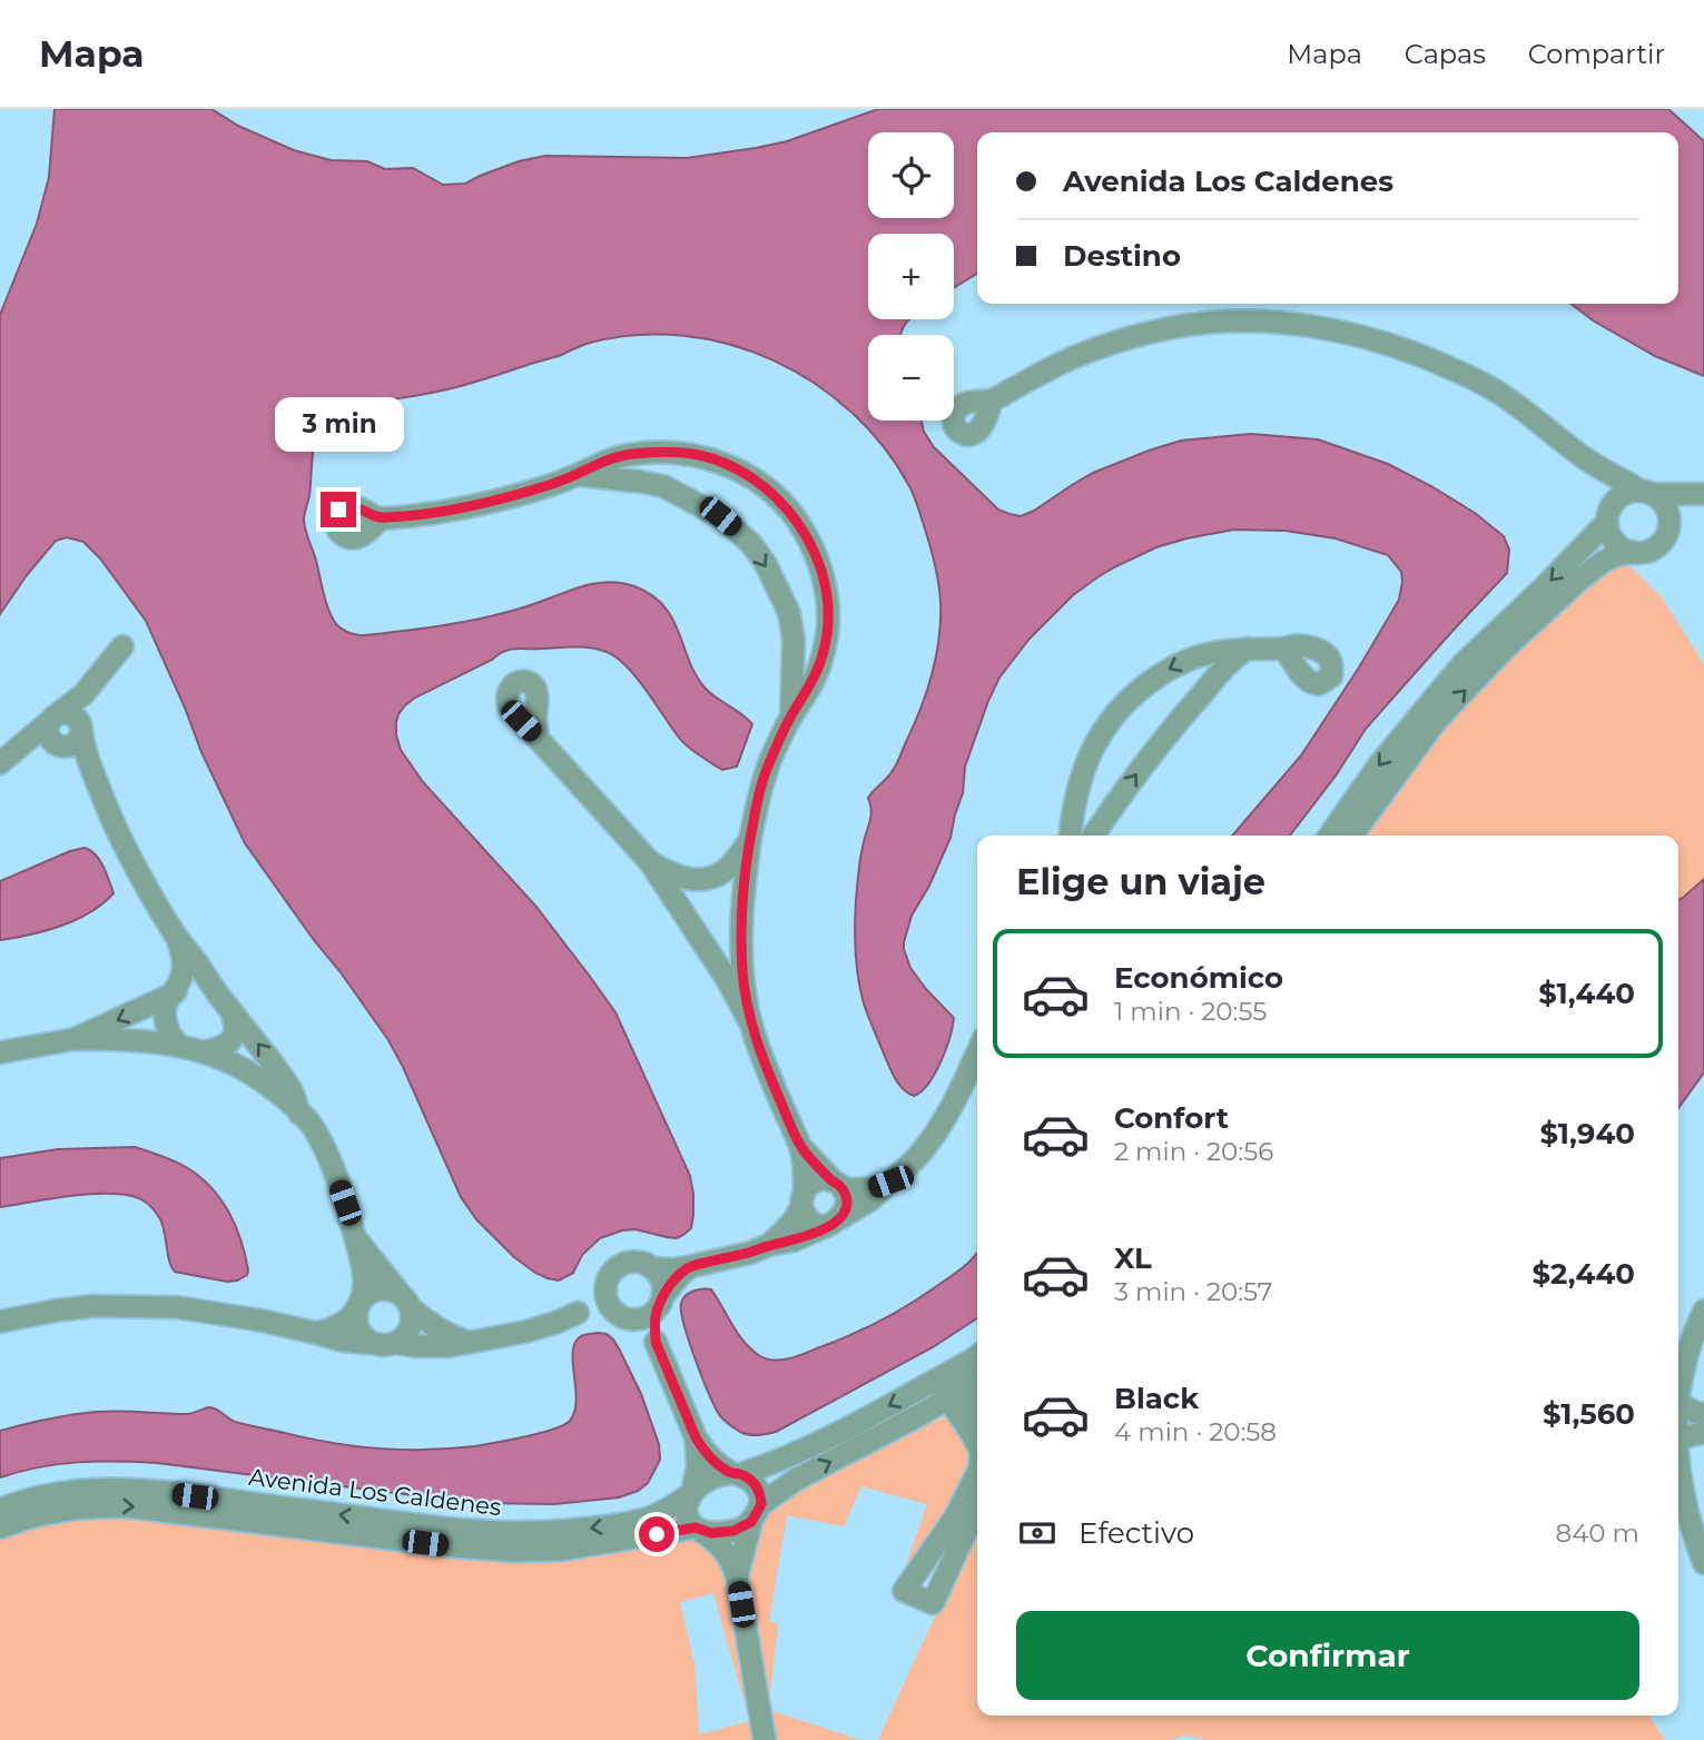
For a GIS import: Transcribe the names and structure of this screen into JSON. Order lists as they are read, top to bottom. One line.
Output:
{"streets":{"street":["Avenida Los Caldenes"]},"page":{"header":"Mapa","nav":["Mapa","Capas","Compartir"],"map_buttons":["+","−"],"banner":["Avenida Los Caldenes","Destino"],"bubble":"3 min","heading":"Elige un viaje","list":[{"name":"Económico","note":"1 min · 20:55","value":"$1,440"},{"name":"Confort","note":"2 min · 20:56","value":"$1,940"},{"name":"XL","note":"3 min · 20:57","value":"$2,440"},{"name":"Black","note":"4 min · 20:58","value":"$1,560"}],"pay":["Efectivo","840 m"],"buttons":"Confirmar"}}
